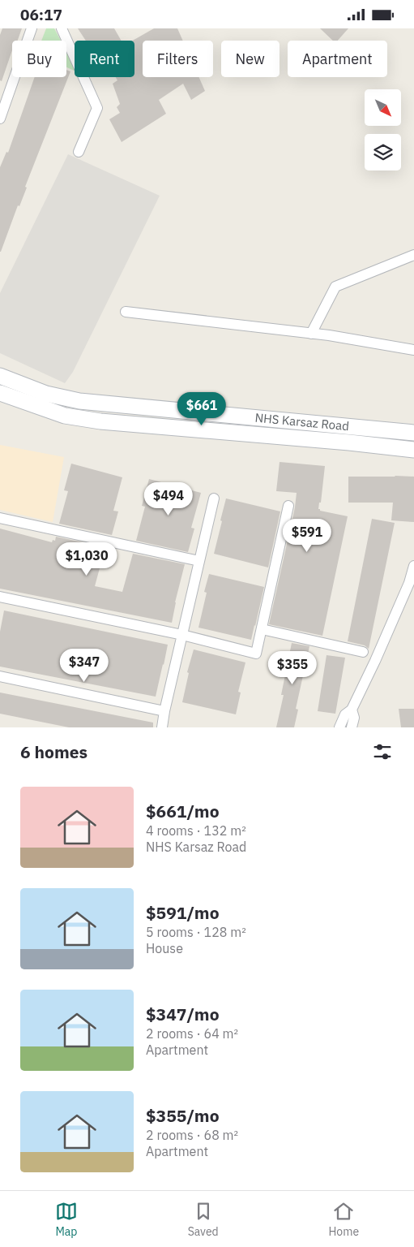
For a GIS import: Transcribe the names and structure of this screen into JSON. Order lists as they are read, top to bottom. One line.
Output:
{"streets":{"street":["NHS Karsaz Road"]},"north":"bottom right","page":{"status":"06:17","chip":["Buy","Rent","Filters","New","Apartment"],"price":["$661","$494","$591","$1,030","$347","$355"],"heading":"6 homes","list":[{"name":"$661/mo","note":"4 rooms · 132 m² · NHS Karsaz Road"},{"name":"$591/mo","note":"5 rooms · 128 m² · House"},{"name":"$347/mo","note":"2 rooms · 64 m² · Apartment"},{"name":"$355/mo","note":"2 rooms · 68 m² · Apartment"}],"tabs":["Map","Saved","Home"]}}
